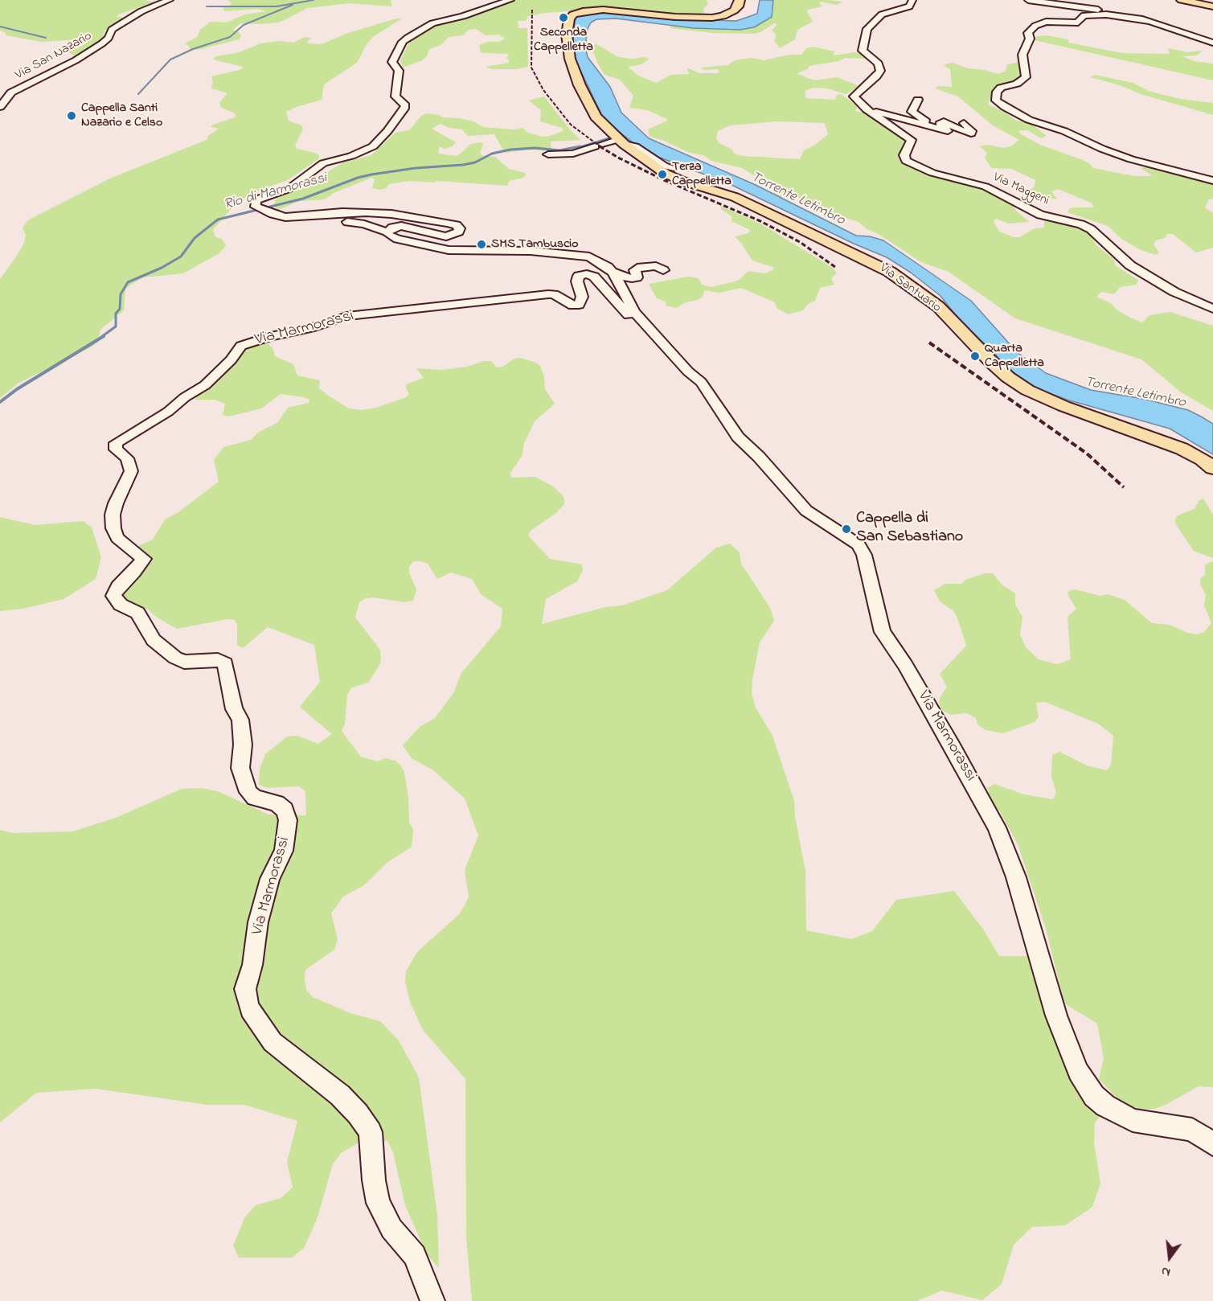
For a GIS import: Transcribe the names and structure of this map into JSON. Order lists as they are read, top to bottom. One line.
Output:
{"streets":{"main road":["Via Santuario"],"street":["Via San Nazario","Via Maggeni","Via Marmorassi"]},"water":["Rio di Marmorassi","Torrente Letimbro"],"places":["Seconda Cappelletta","Cappella Santi Nazario e Celso","Terza Cappelletta","SMS Tambuscio","Quarta Cappelletta","Cappella di San Sebastiano"],"north":"bottom"}
